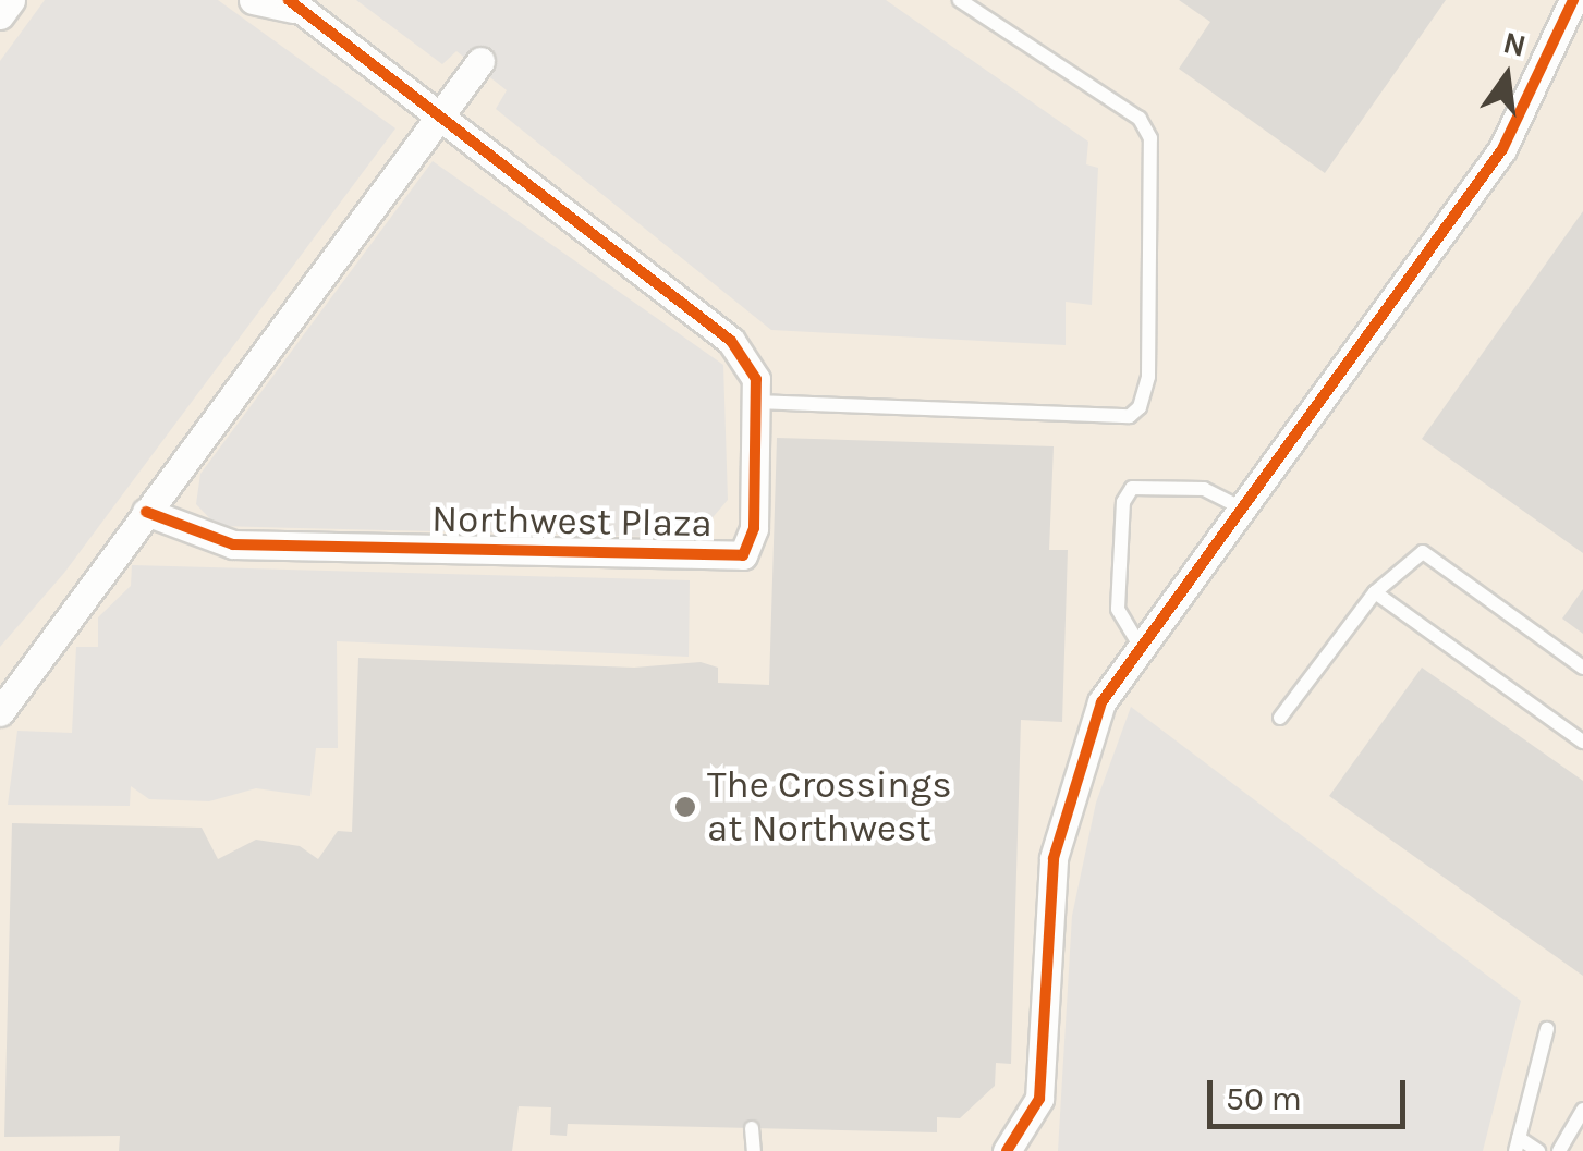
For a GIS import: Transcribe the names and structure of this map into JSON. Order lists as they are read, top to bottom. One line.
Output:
{"streets":{"street":["Northwest Plaza"]},"places":["The Crossings at Northwest"],"scale_bar":"50 m","north":"top"}
